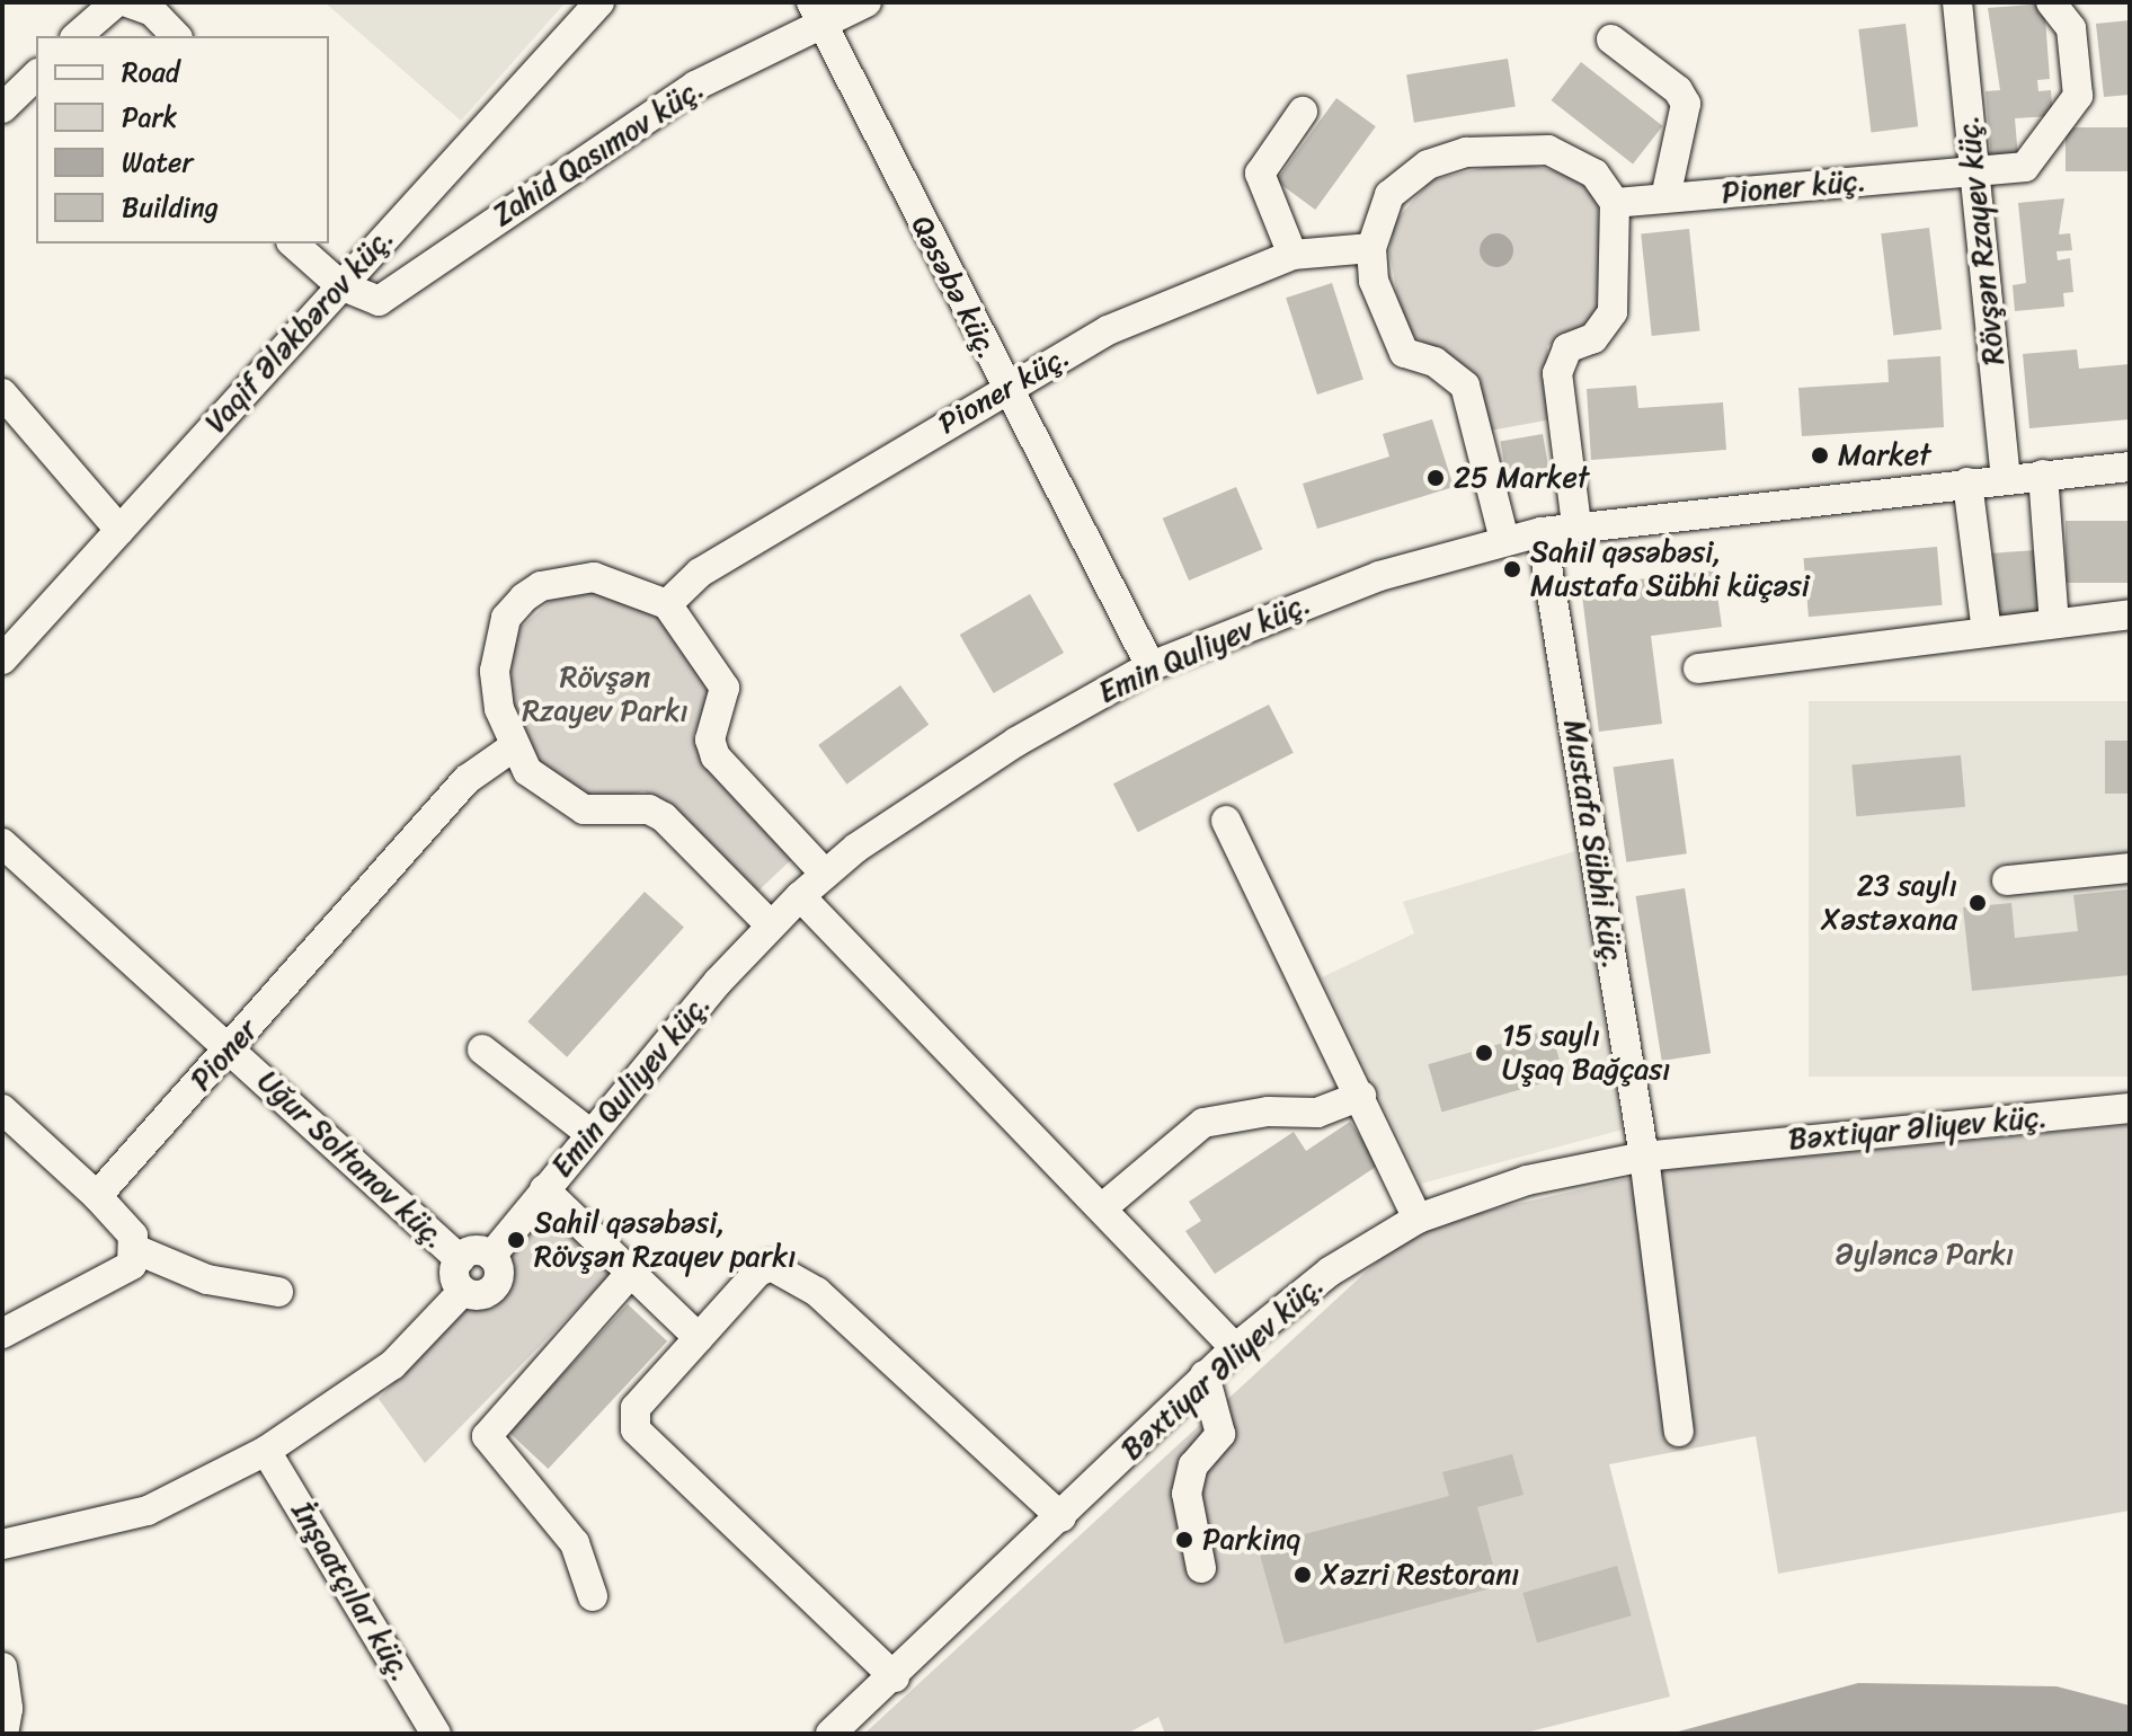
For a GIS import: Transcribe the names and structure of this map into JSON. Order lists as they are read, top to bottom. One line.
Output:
{"streets":{"street":["Zahid Qasımov küç.","Pioner küç.","Rövşən Rzayev küç.","Qəsəbə küç.","Vaqif Ələkbərov küç.","Emin Quliyev küç.","Mustafa Sübhi küç.","Pioner","Bəxtiyar Əliyev küç.","Uğur Soltanov küç.","İnşaatçılar küç."]},"crossings":[["Zahid Qasımov küç.","Qəsəbə küç."],["Zahid Qasımov küç.","Vaqif Ələkbərov küç."],["Pioner küç.","Rövşən Rzayev küç."],["Pioner küç.","Qəsəbə küç."],["Rövşən Rzayev küç.","Emin Quliyev küç."],["Qəsəbə küç.","Emin Quliyev küç."],["Emin Quliyev küç.","Mustafa Sübhi küç."],["Emin Quliyev küç.","Uğur Soltanov küç."],["Mustafa Sübhi küç.","Bəxtiyar Əliyev küç."],["Pioner","Uğur Soltanov küç."]],"parks":["Rövşən Rzayev Parkı","Əyləncə Parkı"],"places":["Market","25 Market","Sahil qəsəbəsi, Mustafa Sübhi küçəsi","23 saylı Xəstəxana","15 saylı Uşaq Bağçası","Sahil qəsəbəsi, Rövşən Rzayev parkı","Parkinq","Xəzri Restoranı"],"legend":["Road","Park","Water","Building"]}
